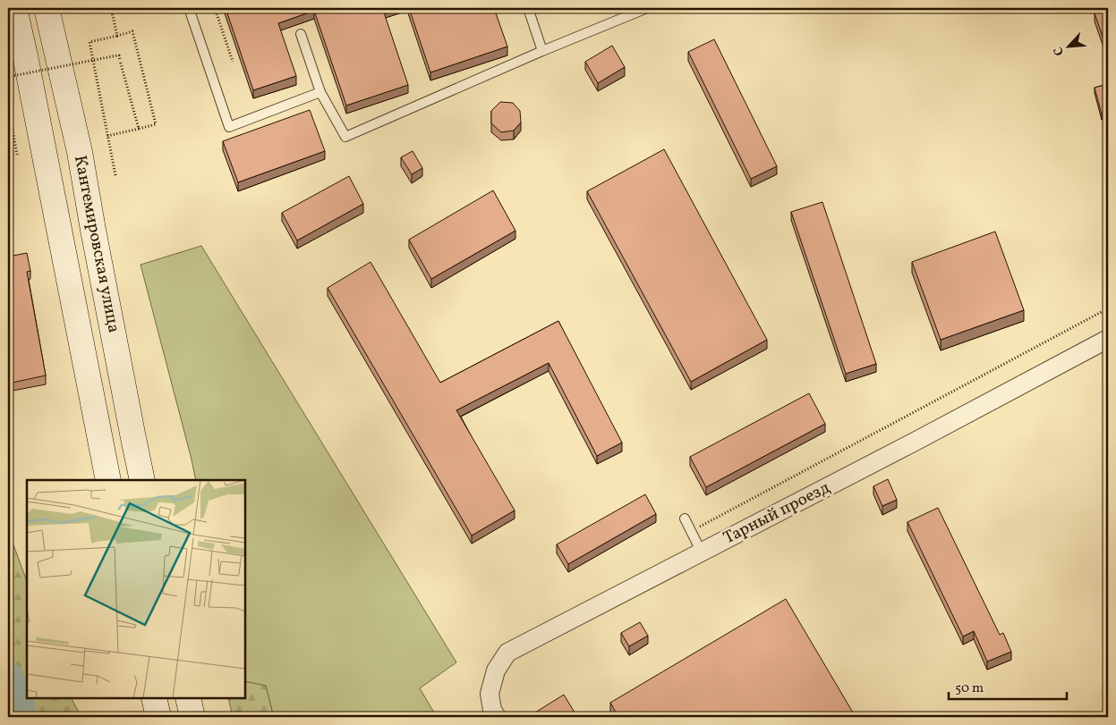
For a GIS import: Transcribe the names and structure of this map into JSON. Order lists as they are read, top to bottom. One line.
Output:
{"streets":{"main road":["Кантемировская улица"],"street":["Тарный проезд"]},"scale_bar":"50 m","north":"bottom left"}
